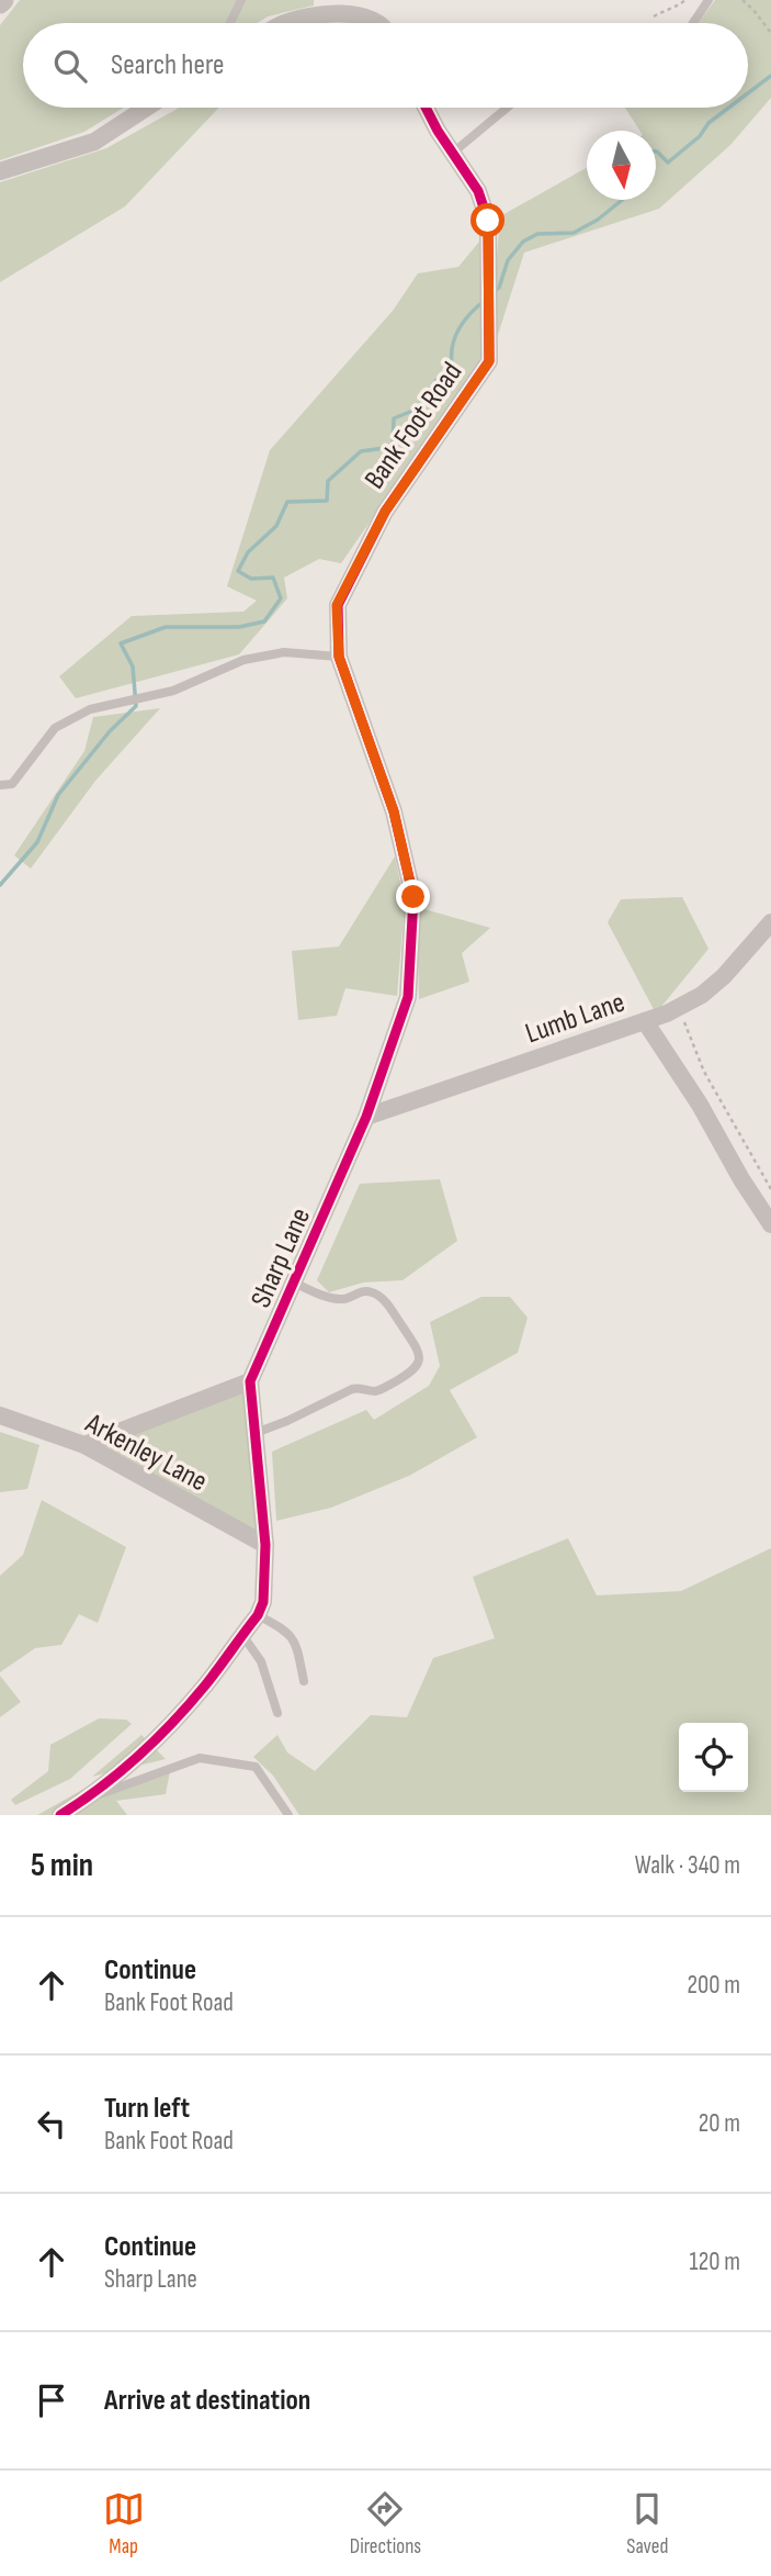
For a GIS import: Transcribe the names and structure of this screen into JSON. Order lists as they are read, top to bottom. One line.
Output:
{"streets":{"street":["Bank Foot Road","Lumb Lane","Sharp Lane","Arkenley Lane"]},"crossings":[["Bank Foot Road","Sharp Lane"],["Lumb Lane","Sharp Lane"],["Sharp Lane","Arkenley Lane"]],"north":"bottom","page":{"search":"Search here","heading":["5 min","Walk · 340 m"],"list":[["Continue","Bank Foot Road","200 m"],["Turn left","Bank Foot Road","20 m"],["Continue","Sharp Lane","120 m"],"Arrive at destination"],"nav":["Map","Directions","Saved"]}}
